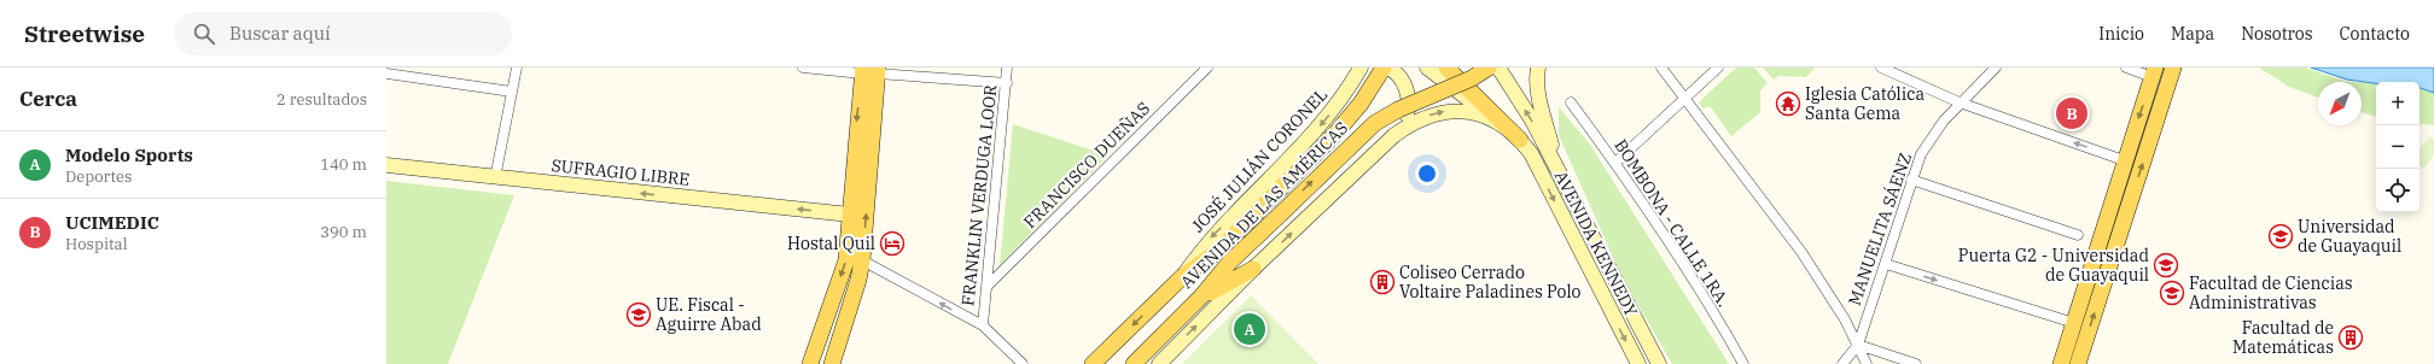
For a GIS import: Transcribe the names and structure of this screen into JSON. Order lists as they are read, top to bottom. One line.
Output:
{"streets":{"main road":["JOSÉ JULIÁN CORONEL","SUFRAGIO LIBRE","AVENIDA DE LAS AMÉRICAS","AVENIDA KENNEDY"],"street":["FRANCISCO DUEÑAS","FRANKLIN VERDUGA LOOR","BOMBONA - CALLE 1RA.","MANUELITA SÁENZ"]},"crossings":[["JOSÉ JULIÁN CORONEL","AVENIDA DE LAS AMÉRICAS"],["FRANCISCO DUEÑAS","FRANKLIN VERDUGA LOOR"]],"one_way":["SUFRAGIO LIBRE"],"places":{"temple":["Iglesia Católica Santa Gema"],"school or university":["Universidad de Guayaquil","Puerta G2 - Universidad de Guayaquil","Facultad de Ciencias Administrativas","UE. Fiscal - Aguirre Abad"],"hotel":["Hostal Quil"],"building":["Coliseo Cerrado Voltaire Paladines Polo","Facultad de Matemáticas"]},"north":"bottom left","page":{"header":"Streetwise","search":"Buscar aquí","nav":["Inicio","Mapa","Nosotros","Contacto"],"heading":["Cerca","2 resultados"],"map_buttons":["+","−"],"pins":["B","A"],"list":[{"mark":"A","name":"Modelo Sports","note":"Deportes","value":"140 m"},{"mark":"B","name":"UCIMEDIC","note":"Hospital","value":"390 m"}]}}
